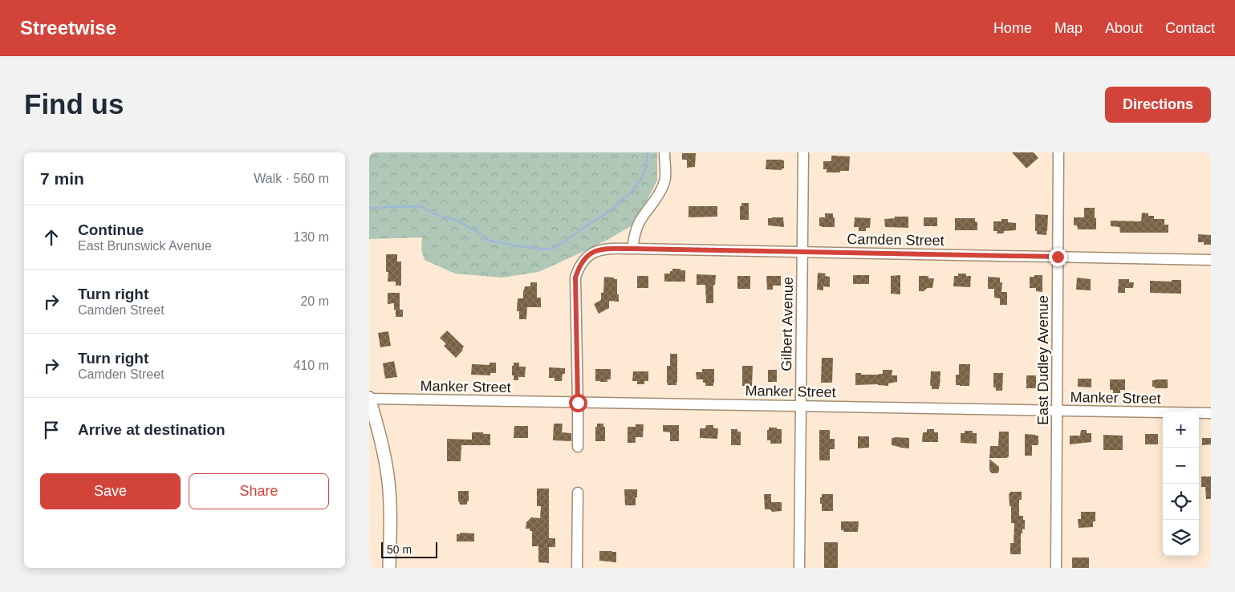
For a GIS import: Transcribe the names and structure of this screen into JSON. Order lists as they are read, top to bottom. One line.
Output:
{"streets":{"street":["Camden Street","Gilbert Avenue","East Dudley Avenue","Manker Street"]},"crossings":[["Camden Street","Gilbert Avenue"],["Camden Street","East Dudley Avenue"],["Camden Street","Manker Street"],["Gilbert Avenue","Manker Street"],["East Dudley Avenue","Manker Street"]],"scale_bar":"50 m","page":{"header":"Streetwise","nav":["Home","Map","About","Contact"],"buttons":["Directions",["Save","Share"]],"title":"Find us","heading":["7 min","Walk · 560 m"],"list":[["Continue","East Brunswick Avenue","130 m"],["Turn right","Camden Street","20 m"],["Turn right","Camden Street","410 m"],"Arrive at destination"],"map_buttons":["+","−"],"scale":"50 m"}}
